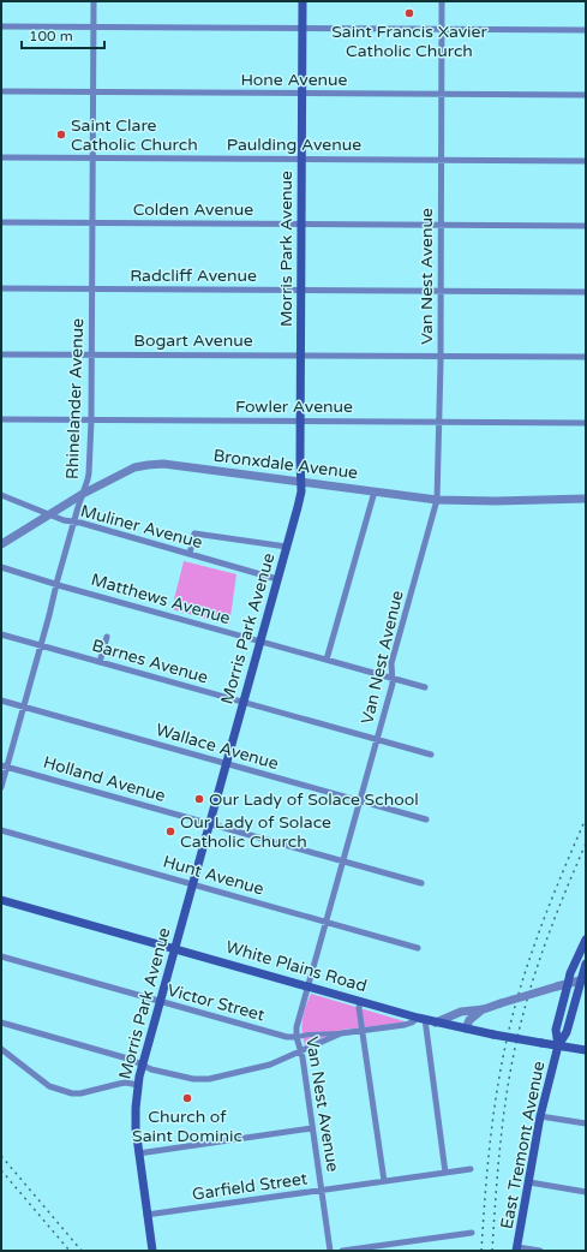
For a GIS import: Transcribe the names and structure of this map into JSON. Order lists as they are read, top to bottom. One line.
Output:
{"streets":{"main road":["Morris Park Avenue","White Plains Road","East Tremont Avenue"],"street":["Hone Avenue","Paulding Avenue","Colden Avenue","Radcliff Avenue","Van Nest Avenue","Bogart Avenue","Rhinelander Avenue","Fowler Avenue","Bronxdale Avenue","Muliner Avenue","Matthews Avenue","Barnes Avenue","Wallace Avenue","Holland Avenue","Hunt Avenue","Victor Street","Garfield Street"]},"crossings":[["Hone Avenue","Morris Park Avenue"],["Hone Avenue","Van Nest Avenue"],["Hone Avenue","Rhinelander Avenue"],["Paulding Avenue","Morris Park Avenue"],["Paulding Avenue","Van Nest Avenue"],["Paulding Avenue","Rhinelander Avenue"],["Colden Avenue","Morris Park Avenue"],["Colden Avenue","Van Nest Avenue"],["Colden Avenue","Rhinelander Avenue"],["Morris Park Avenue","Radcliff Avenue"],["Morris Park Avenue","Bogart Avenue"],["Morris Park Avenue","Fowler Avenue"],["Morris Park Avenue","Bronxdale Avenue"],["Morris Park Avenue","Muliner Avenue"],["Morris Park Avenue","Matthews Avenue"],["Morris Park Avenue","Barnes Avenue"],["Morris Park Avenue","Wallace Avenue"],["Morris Park Avenue","Holland Avenue"],["Morris Park Avenue","Hunt Avenue"],["Morris Park Avenue","White Plains Road"],["Morris Park Avenue","Victor Street"],["Morris Park Avenue","Garfield Street"],["Radcliff Avenue","Van Nest Avenue"],["Radcliff Avenue","Rhinelander Avenue"],["Van Nest Avenue","Bogart Avenue"],["Van Nest Avenue","Fowler Avenue"],["Van Nest Avenue","Bronxdale Avenue"],["Van Nest Avenue","Matthews Avenue"],["Van Nest Avenue","Barnes Avenue"],["Van Nest Avenue","Wallace Avenue"],["Van Nest Avenue","Holland Avenue"],["Van Nest Avenue","Hunt Avenue"],["Van Nest Avenue","White Plains Road"],["Van Nest Avenue","Victor Street"],["Van Nest Avenue","Garfield Street"],["Bogart Avenue","Rhinelander Avenue"],["Rhinelander Avenue","Fowler Avenue"],["Rhinelander Avenue","Bronxdale Avenue"],["Rhinelander Avenue","Muliner Avenue"],["Rhinelander Avenue","Matthews Avenue"],["Rhinelander Avenue","Barnes Avenue"],["Rhinelander Avenue","Wallace Avenue"],["Rhinelander Avenue","Holland Avenue"],["Bronxdale Avenue","Muliner Avenue"],["White Plains Road","East Tremont Avenue"]],"places":["Saint Francis Xavier Catholic Church","Saint Clare Catholic Church","Our Lady of Solace School","Our Lady of Solace Catholic Church","Church of Saint Dominic"],"scale_bar":"100 m"}
